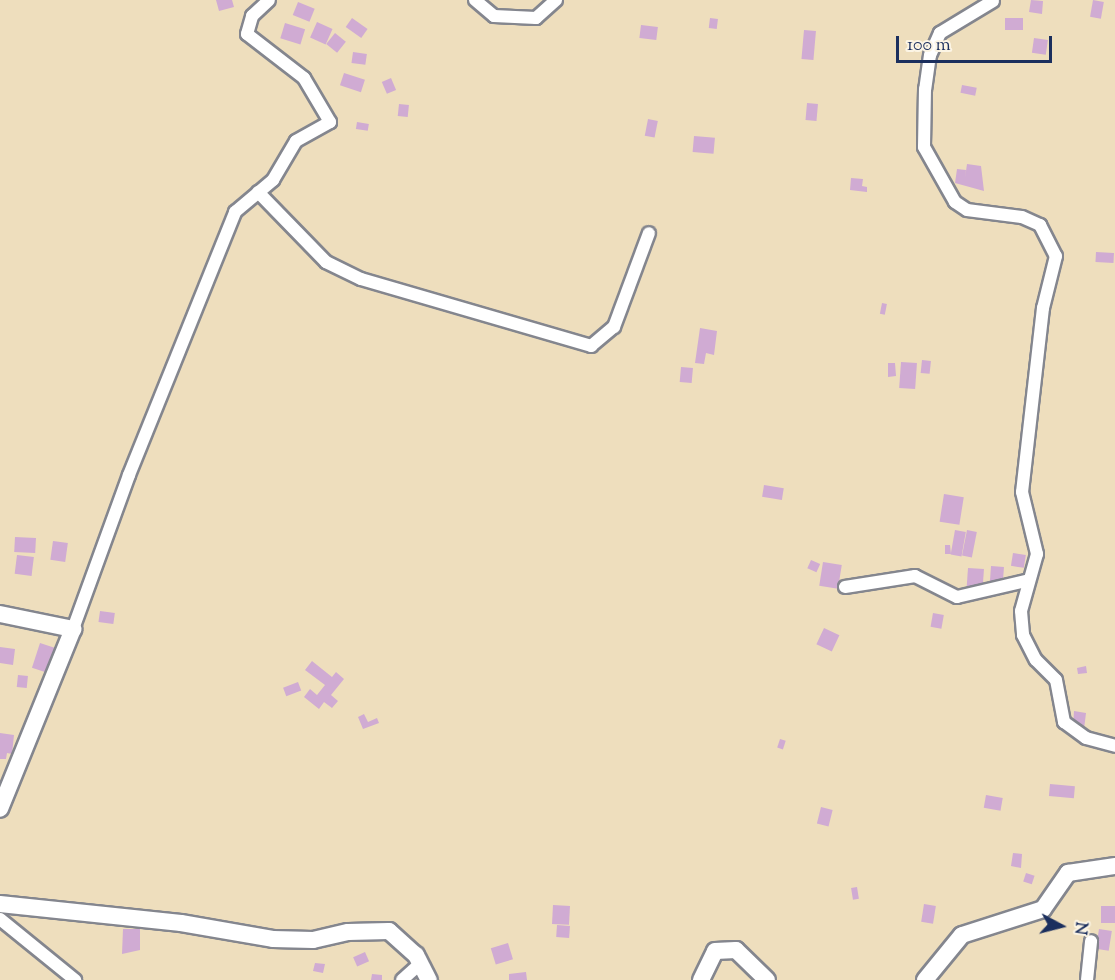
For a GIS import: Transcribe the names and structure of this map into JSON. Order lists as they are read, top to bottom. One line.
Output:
{"scale_bar":"100 m","north":"right"}
